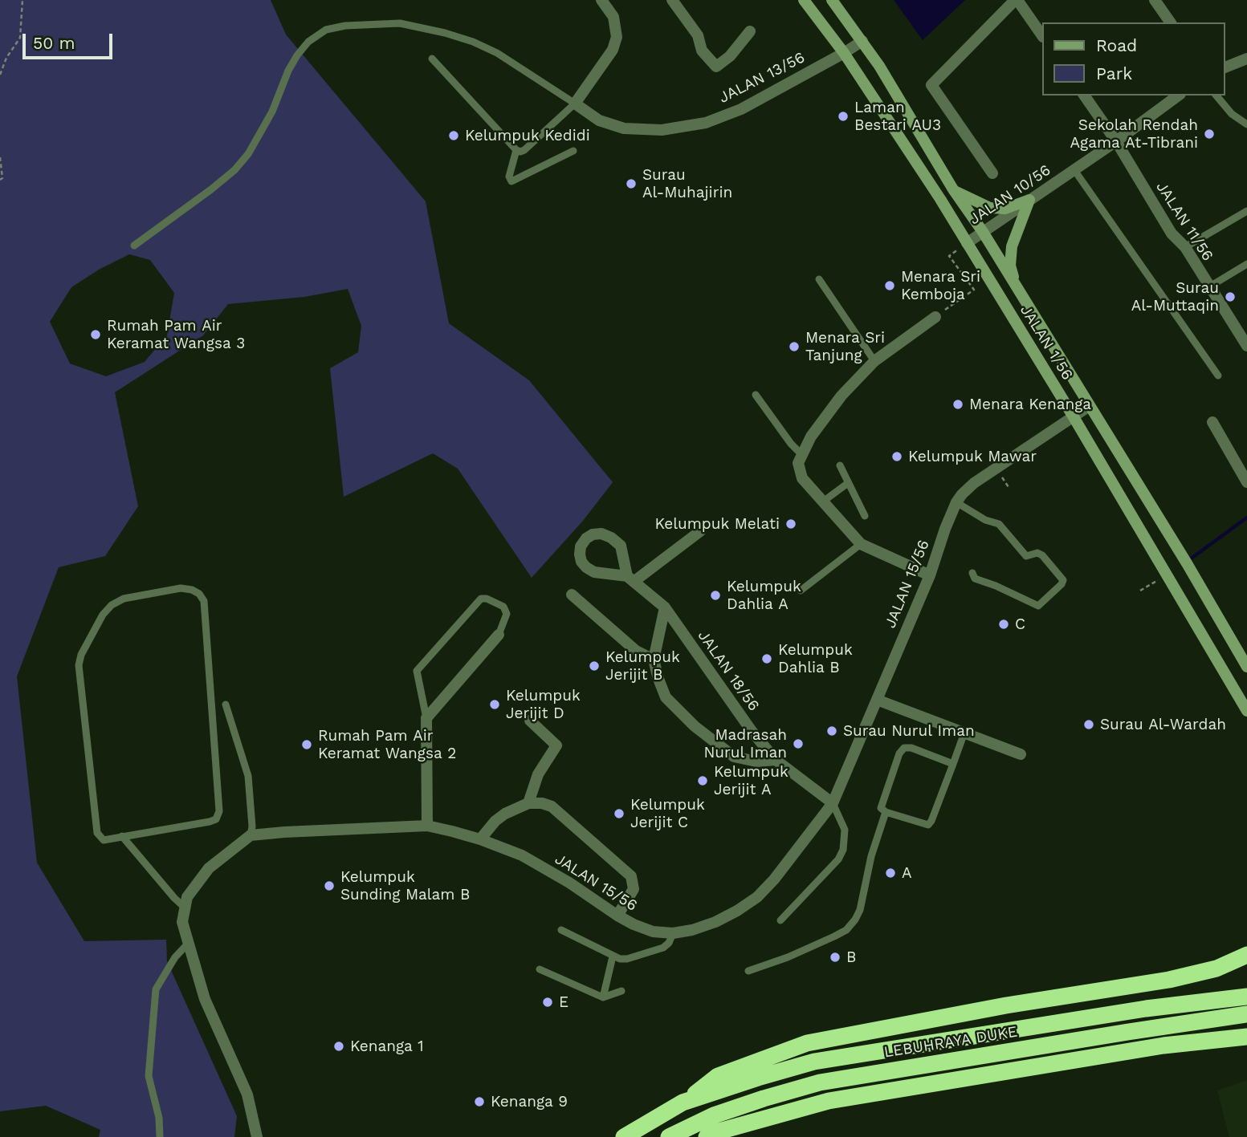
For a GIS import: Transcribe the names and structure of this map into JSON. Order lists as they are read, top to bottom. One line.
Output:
{"streets":{"highway":["LEBUHRAYA DUKE"],"main road":["JALAN 1/56"],"street":["JALAN 13/56","JALAN 10/56","JALAN 11/56","JALAN 15/56","JALAN 18/56"]},"crossings":[["JALAN 13/56","JALAN 1/56"],["JALAN 10/56","JALAN 11/56"],["JALAN 10/56","JALAN 1/56"],["JALAN 1/56","JALAN 15/56"],["JALAN 15/56","JALAN 18/56"]],"places":["Laman Bestari AU3","Sekolah Rendah Agama At-Tibrani","Kelumpuk Kedidi","Surau Al-Muhajirin","Menara Sri Kemboja","Surau Al-Muttaqin","Rumah Pam Air Keramat Wangsa 3","Menara Sri Tanjung","Menara Kenanga","Kelumpuk Mawar","Kelumpuk Melati","Kelumpuk Dahlia A","C","Kelumpuk Dahlia B","Kelumpuk Jerijit B","Kelumpuk Jerijit D","Surau Al-Wardah","Surau Nurul Iman","Madrasah Nurul Iman","Rumah Pam Air Keramat Wangsa 2","Kelumpuk Jerijit A","Kelumpuk Jerijit C","A","Kelumpuk Sunding Malam B","B","E","Kenanga 1","Kenanga 9"],"legend":["Road","Park"],"scale_bar":"50 m"}
